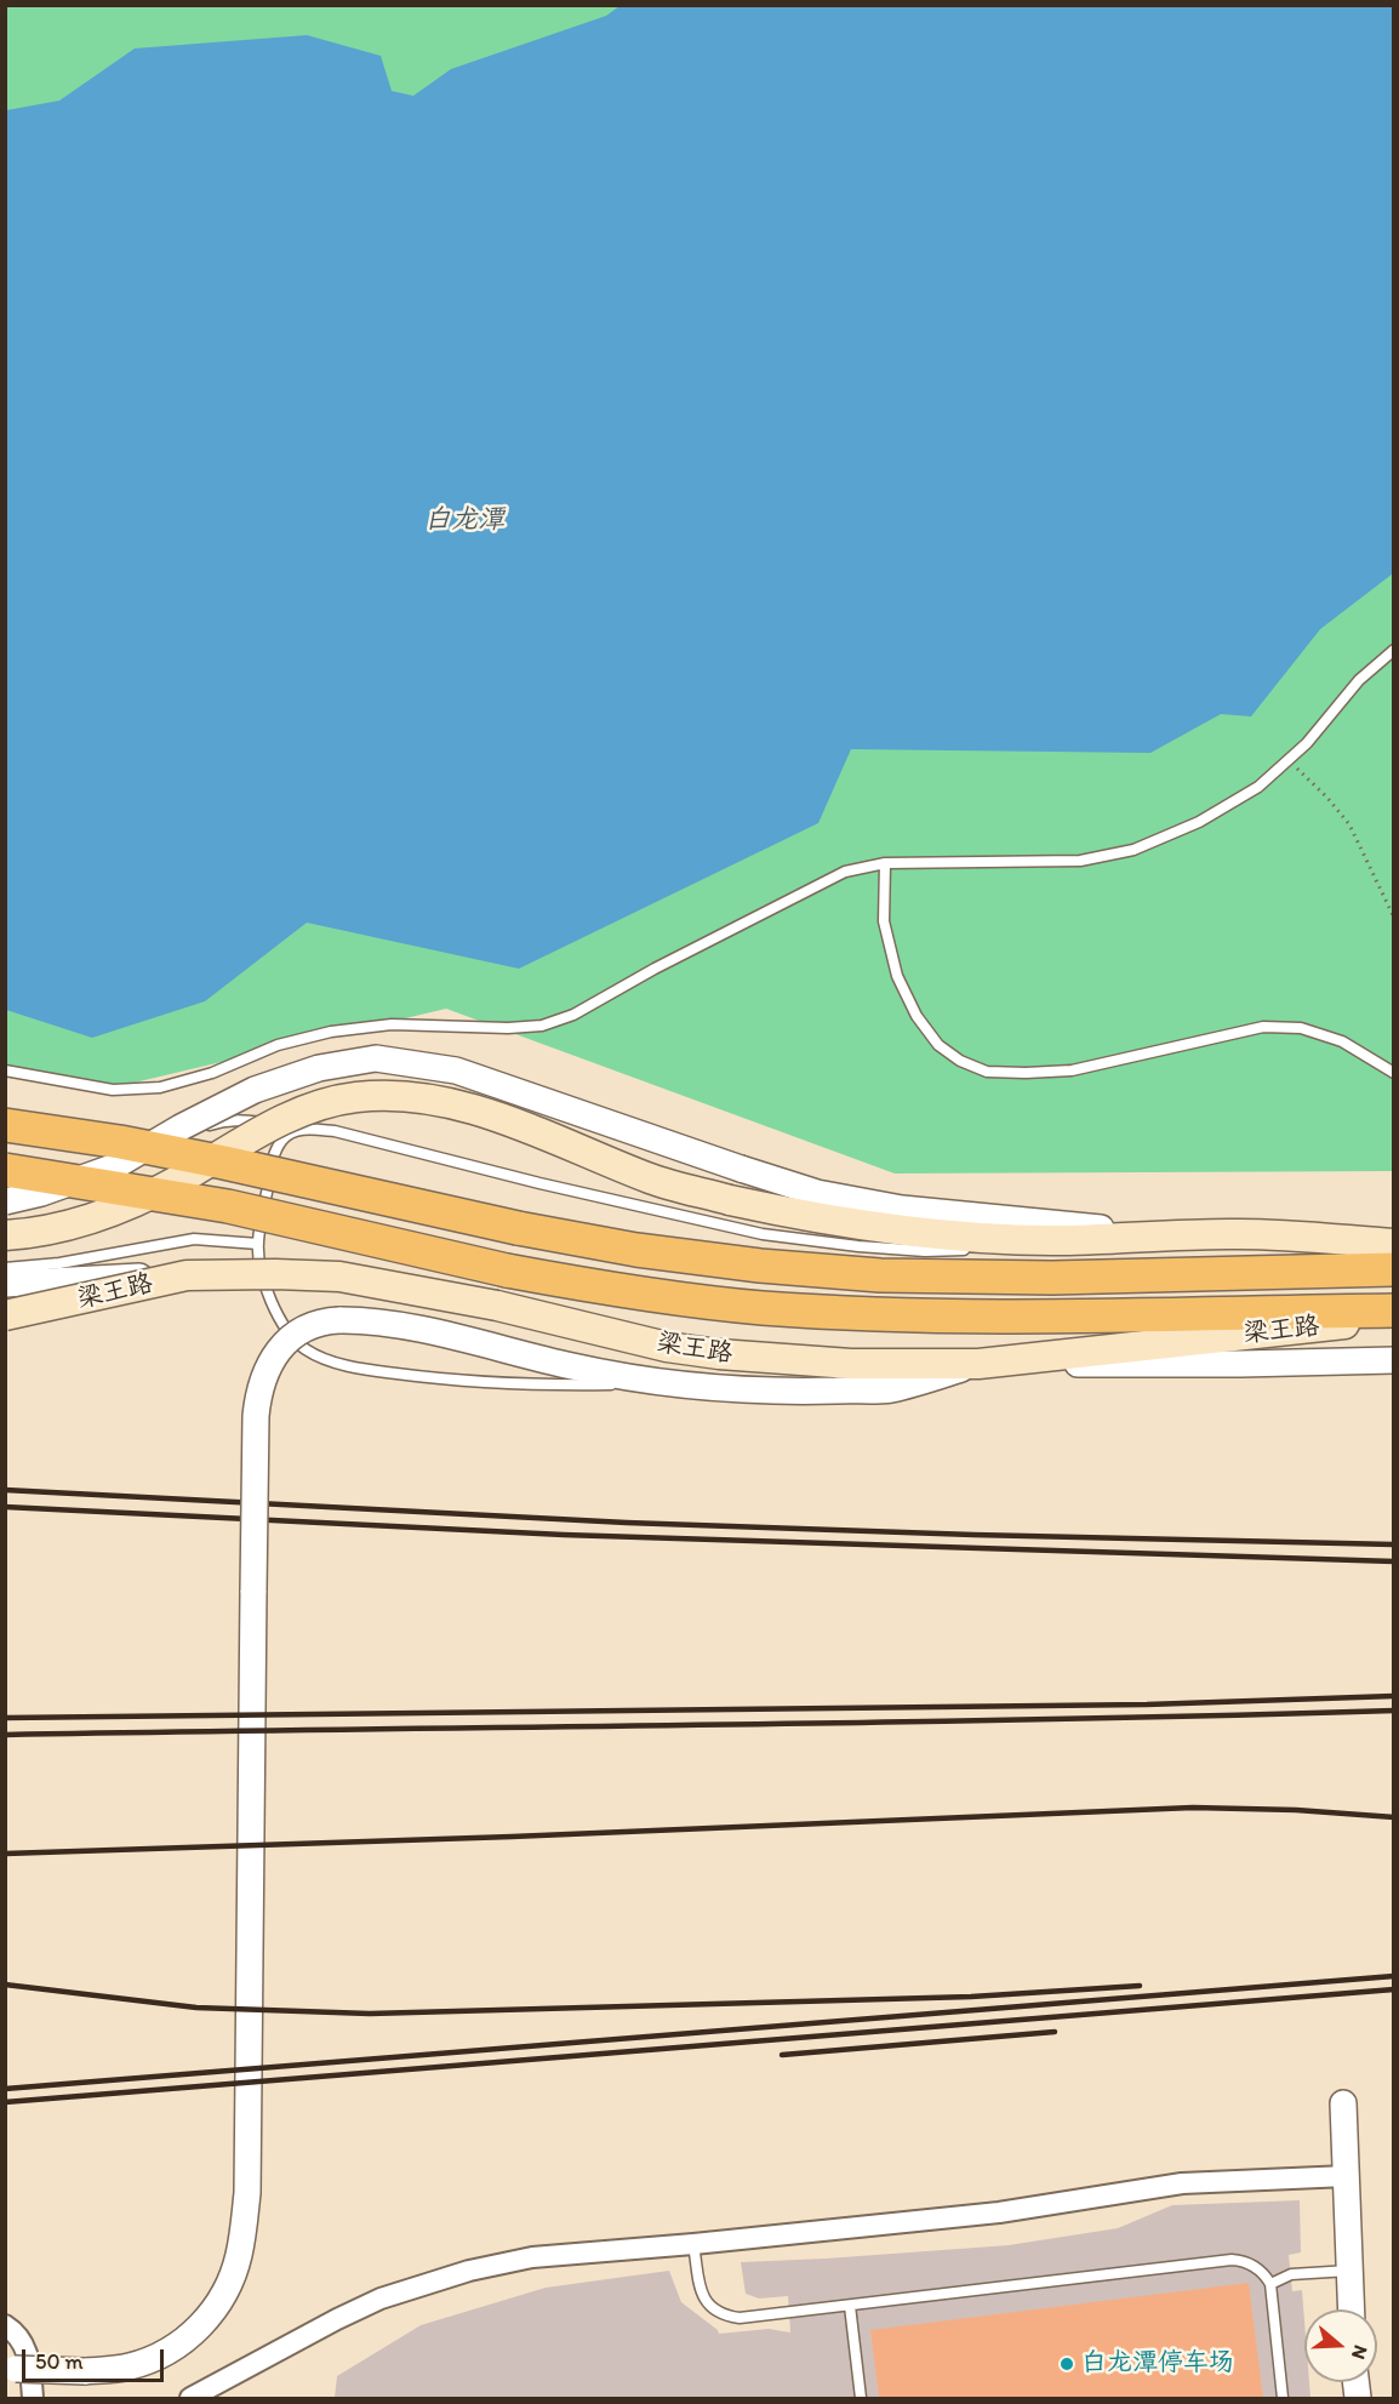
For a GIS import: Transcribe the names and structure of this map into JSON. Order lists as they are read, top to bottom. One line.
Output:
{"streets":{"main road":["梁王路"]},"water":["白龙潭"],"places":["白龙潭停车场"],"scale_bar":"50 m","north":"right"}
